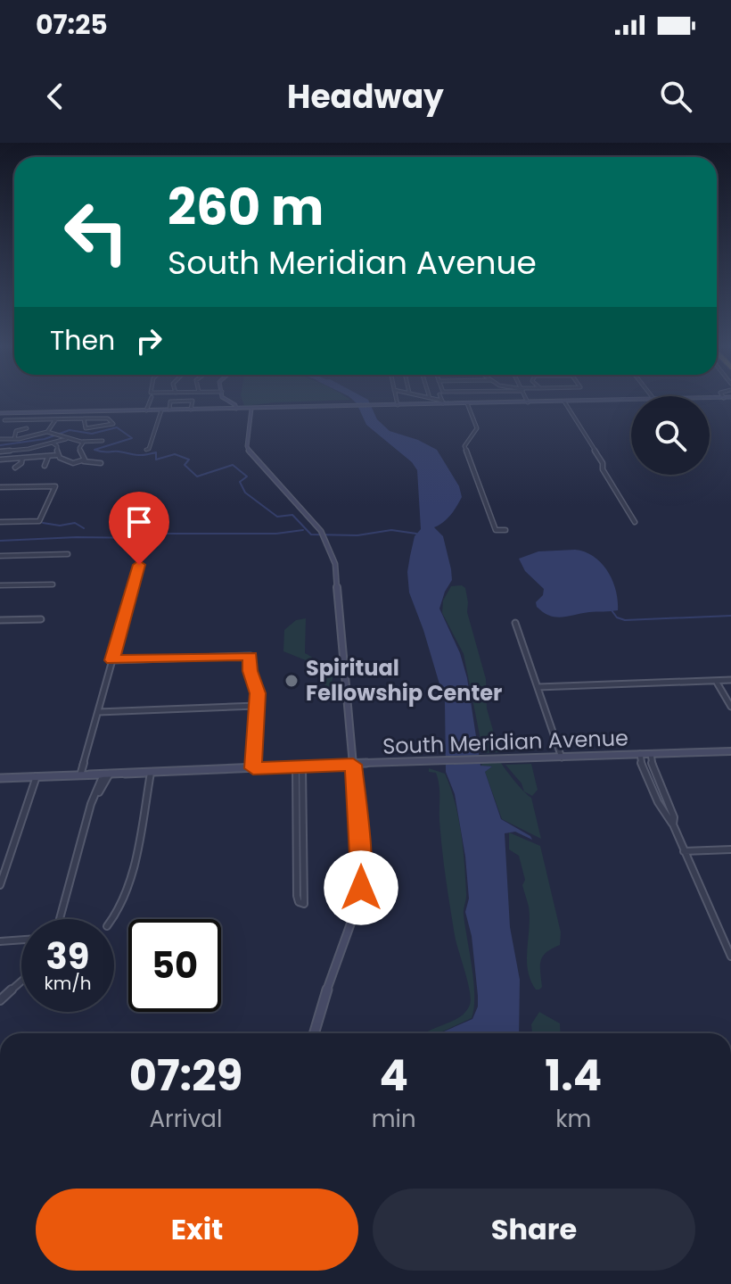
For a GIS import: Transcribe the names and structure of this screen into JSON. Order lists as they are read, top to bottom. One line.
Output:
{"streets":{"main road":["South Meridian Avenue"]},"places":["Spiritual Fellowship Center"],"page":{"status":"07:25","header":"Headway","turn":["260 m","South Meridian Avenue"],"then":"Then","speed":"39 km/h","limit":"50","eta":["07:29","Arrival","4","min","1.4","km"],"buttons":["Exit","Share"]}}
